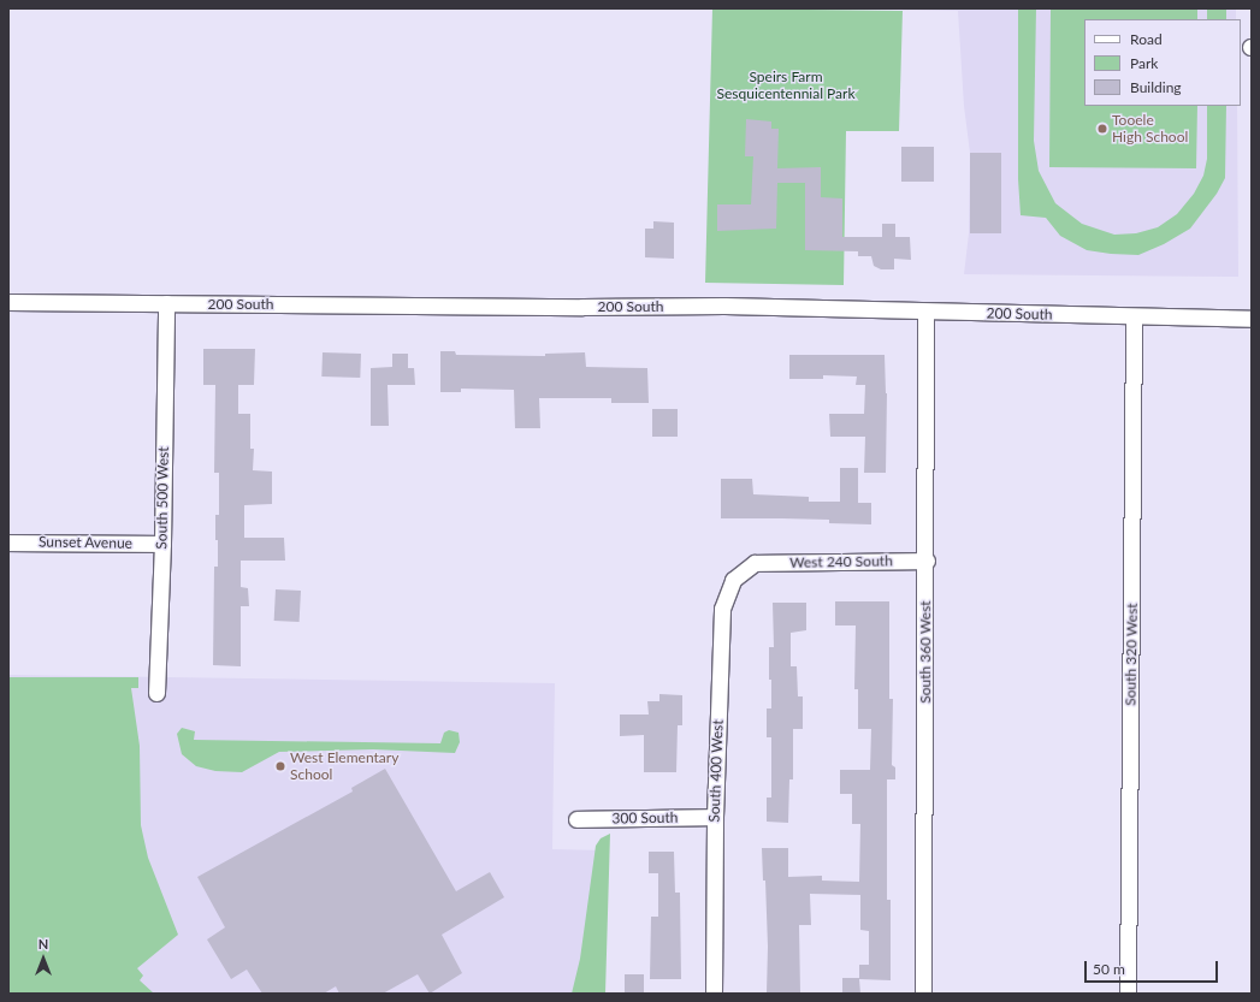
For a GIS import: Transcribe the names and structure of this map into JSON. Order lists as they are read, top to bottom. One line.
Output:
{"streets":{"street":["200 South","South 500 West","Sunset Avenue","West 240 South","South 360 West","South 320 West","South 400 West","300 South"]},"crossings":[["200 South","South 500 West"],["200 South","South 360 West"],["200 South","South 320 West"],["South 500 West","Sunset Avenue"],["West 240 South","South 360 West"],["West 240 South","South 400 West"],["South 400 West","300 South"]],"parks":["Speirs Farm Sesquicentennial Park"],"places":["Tooele High School","West Elementary School"],"legend":["Road","Park","Building"],"scale_bar":"50 m","north":"top"}
